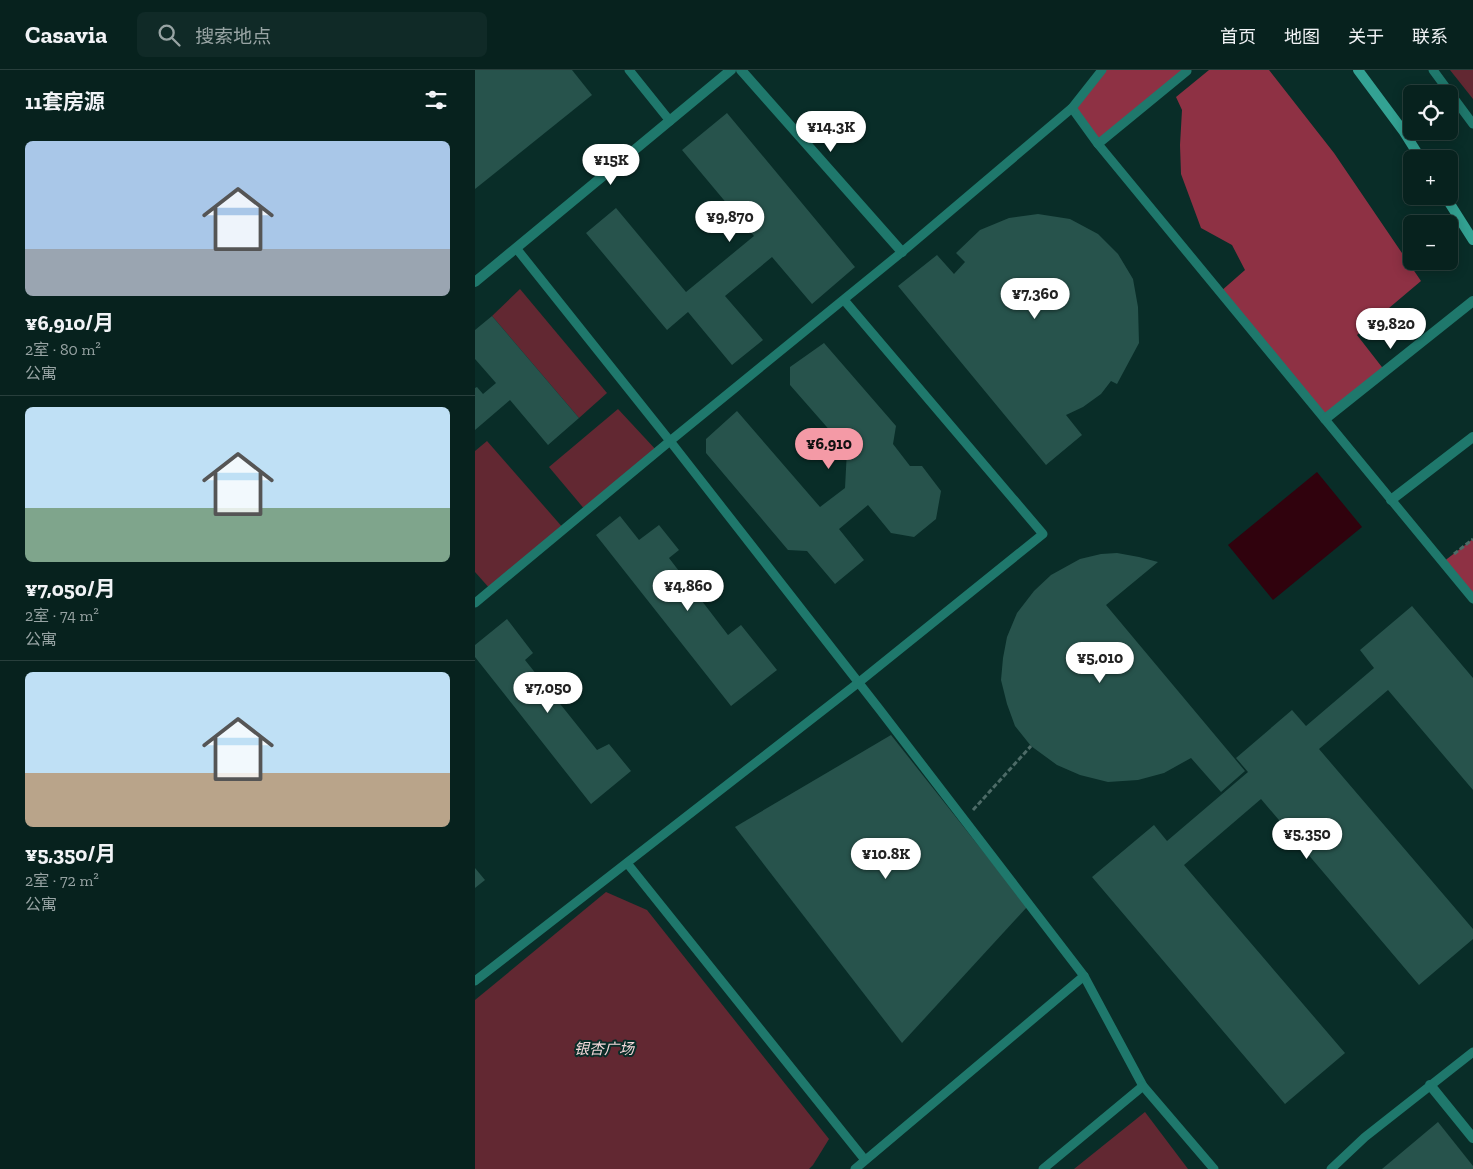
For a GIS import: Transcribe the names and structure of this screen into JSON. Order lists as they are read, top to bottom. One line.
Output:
{"parks":["银杏广场"],"page":{"header":"Casavia","search":"搜索地点","nav":["首页","地图","关于","联系"],"heading":"11套房源","map_buttons":["+","−"],"price":["¥14.3K","¥15K","¥9,870","¥7,360","¥9,820","¥6,910","¥4,860","¥5,010","¥7,050","¥5,350","¥10.8K"],"list":[{"name":"¥6,910/月","note":"2室 · 80 m² · 公寓"},{"name":"¥7,050/月","note":"2室 · 74 m² · 公寓"},{"name":"¥5,350/月","note":"2室 · 72 m² · 公寓"}]}}
